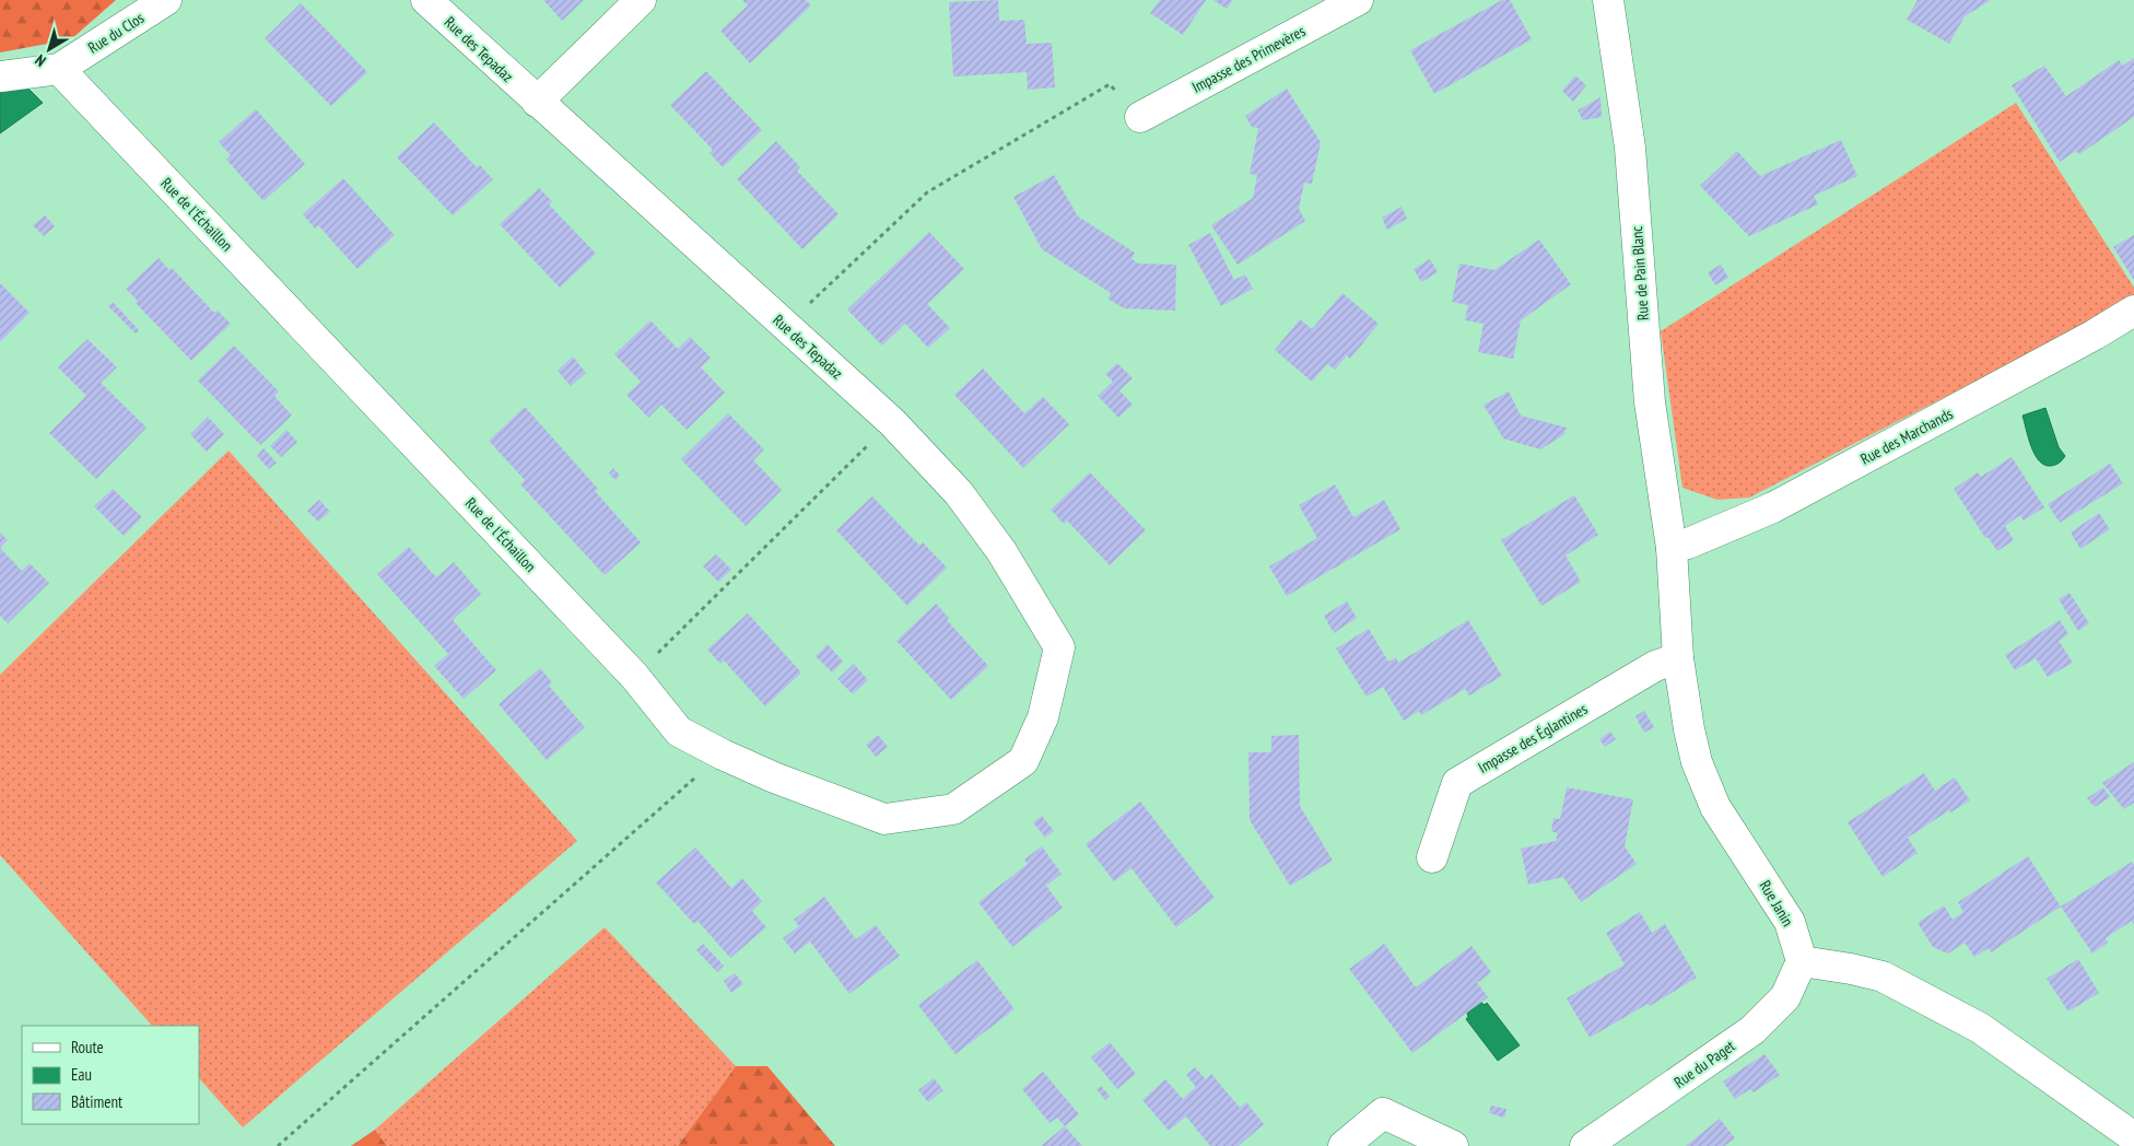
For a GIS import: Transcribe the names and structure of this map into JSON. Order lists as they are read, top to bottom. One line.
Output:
{"streets":{"street":["Rue du Clos","Rue des Tepadaz","Impasse des Primevères","Rue de l'Échaillon","Rue de Pain Blanc","Rue des Marchands","Impasse des Églantines","Rue Janin","Rue du Paget"]},"crossings":[["Rue du Clos","Rue de l'Échaillon"],["Rue des Tepadaz","Rue de l'Échaillon"],["Rue de Pain Blanc","Rue des Marchands"],["Rue de Pain Blanc","Rue Janin"],["Rue des Marchands","Rue Janin"],["Impasse des Églantines","Rue Janin"],["Rue Janin","Rue du Paget"]],"legend":["Route","Eau","Bâtiment"],"north":"bottom left"}
